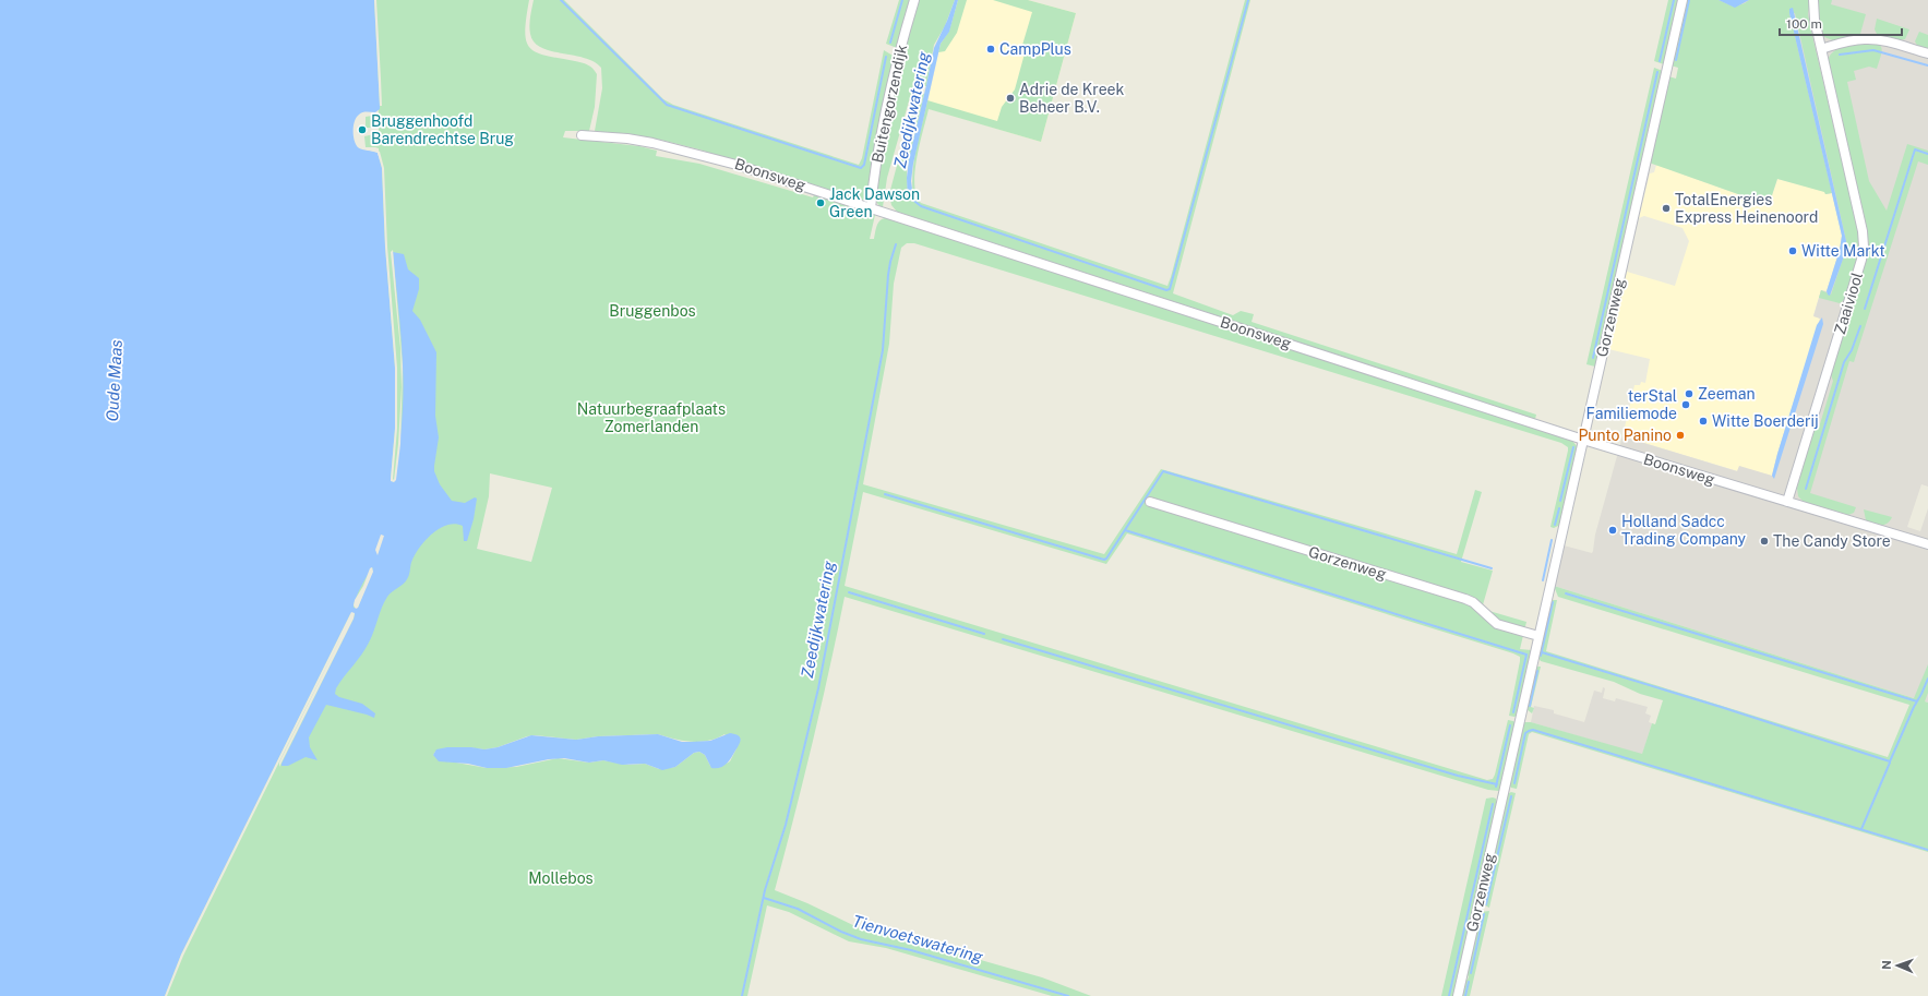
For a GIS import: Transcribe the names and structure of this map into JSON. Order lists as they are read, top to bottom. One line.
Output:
{"streets":{"street":["Buitengorzendijk","Boonsweg","Zaaiviool","Gorzenweg"]},"crossings":[["Buitengorzendijk","Boonsweg"],["Boonsweg","Zaaiviool"],["Boonsweg","Gorzenweg"]],"water":["Zeedijkwatering","Oude Maas","Tienvoetswatering"],"parks":["Bruggenbos","Natuurbegraafplaats Zomerlanden","Mollebos"],"places":["CampPlus","Adrie de Kreek Beheer B.V.","Bruggenhoofd Barendrechtse Brug","Jack Dawson Green","TotalEnergies Express Heinenoord","Witte Markt","Zeeman","terStal Familiemode","Witte Boerderij","Punto Panino","Holland Sadcc Trading Company","The Candy Store"],"scale_bar":"100 m","north":"left"}
